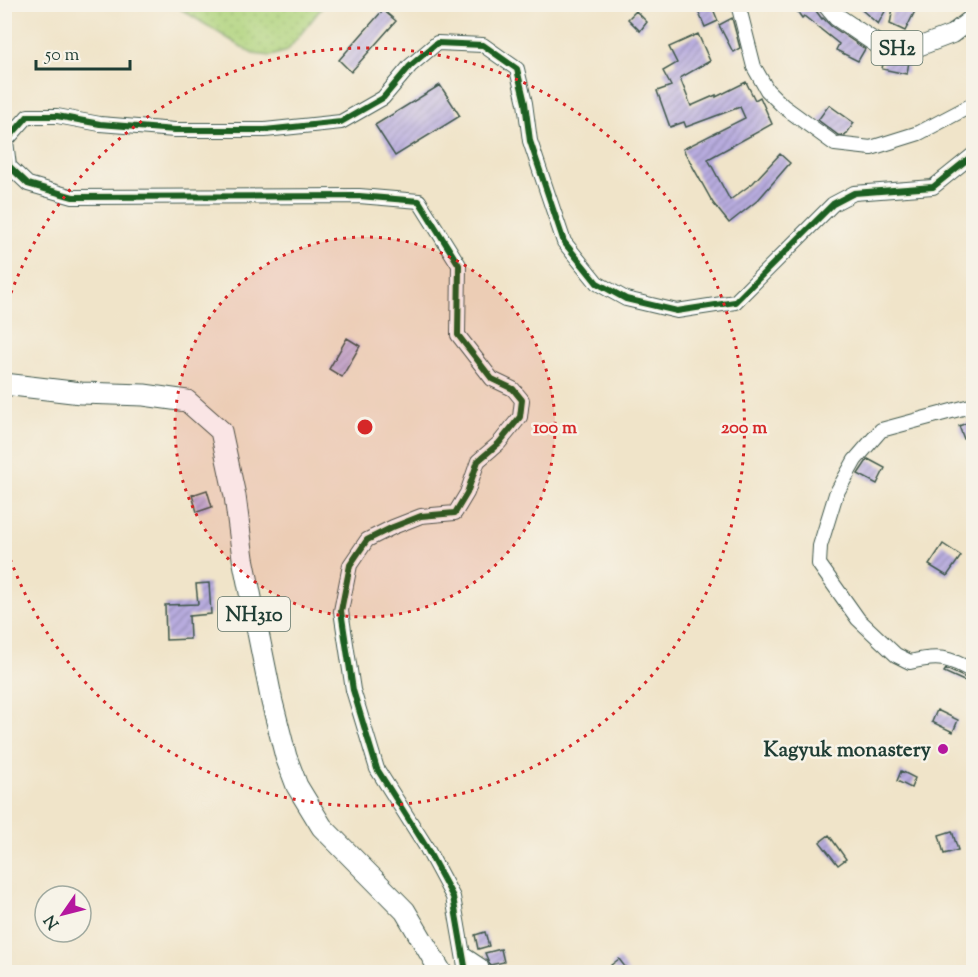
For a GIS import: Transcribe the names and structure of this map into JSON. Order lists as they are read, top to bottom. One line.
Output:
{"streets":{"highway":["NH310"],"main road":["SH2"]},"places":["Kagyuk monastery"],"scale_bar":"50 m","north":"bottom left","rings":["100 m","200 m"]}
